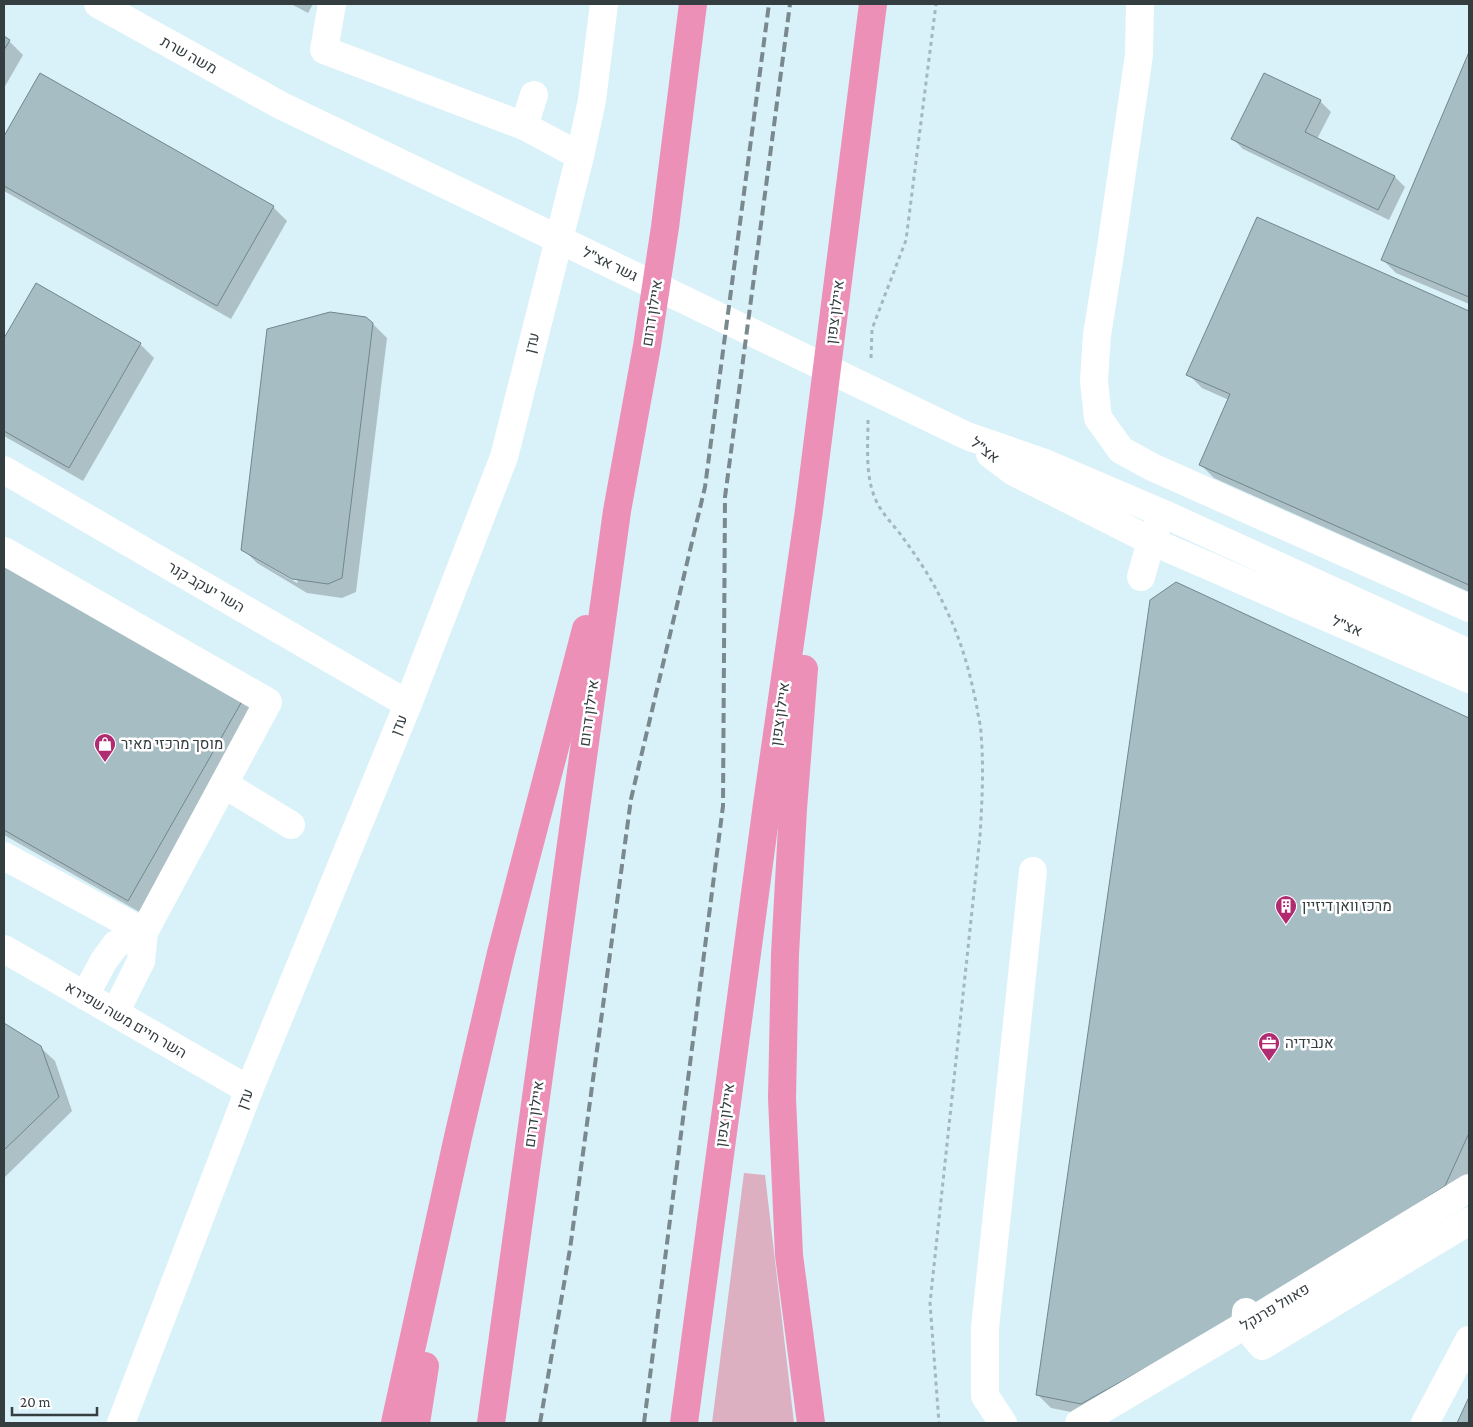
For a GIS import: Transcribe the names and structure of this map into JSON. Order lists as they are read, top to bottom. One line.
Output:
{"streets":{"highway":["איילון צפון","איילון דרום"],"street":["משה שרת","גשר אצ\"ל","עדן","אצ\"ל","השר יעקב קנר","השר חיים משה שפירא","פאוול פרנקל"]},"crossings":[["משה שרת","גשר אצ\"ל"],["גשר אצ\"ל","אצ\"ל"],["עדן","השר יעקב קנר"],["עדן","השר חיים משה שפירא"]],"places":{"shop":["מוסך מרכזי מאיר"],"building":["מרכז וואן דיזיין"],"office":["אנבידיה"]},"scale_bar":"20 m"}
